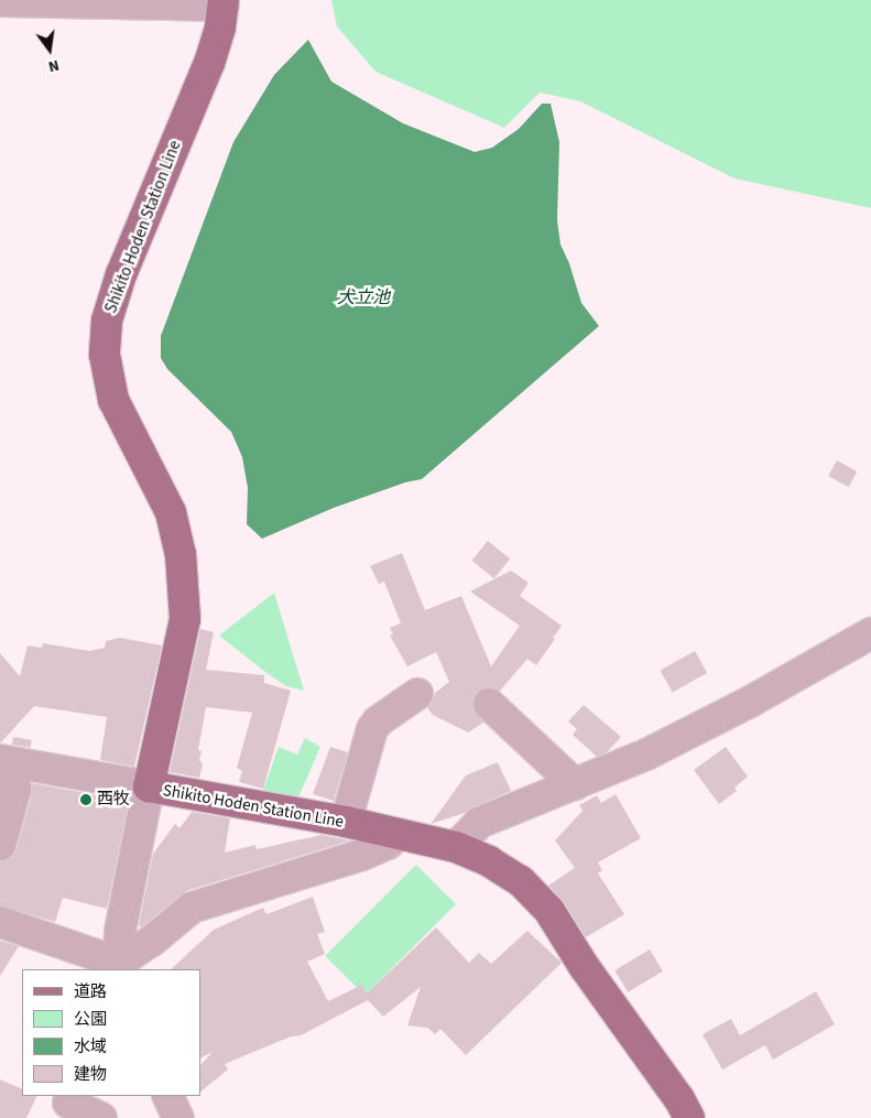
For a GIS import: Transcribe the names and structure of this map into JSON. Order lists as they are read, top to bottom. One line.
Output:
{"streets":{"main road":["Shikito Hoden Station Line"]},"water":["犬立池"],"places":["西牧"],"legend":["道路","公園","水域","建物"],"north":"bottom"}
